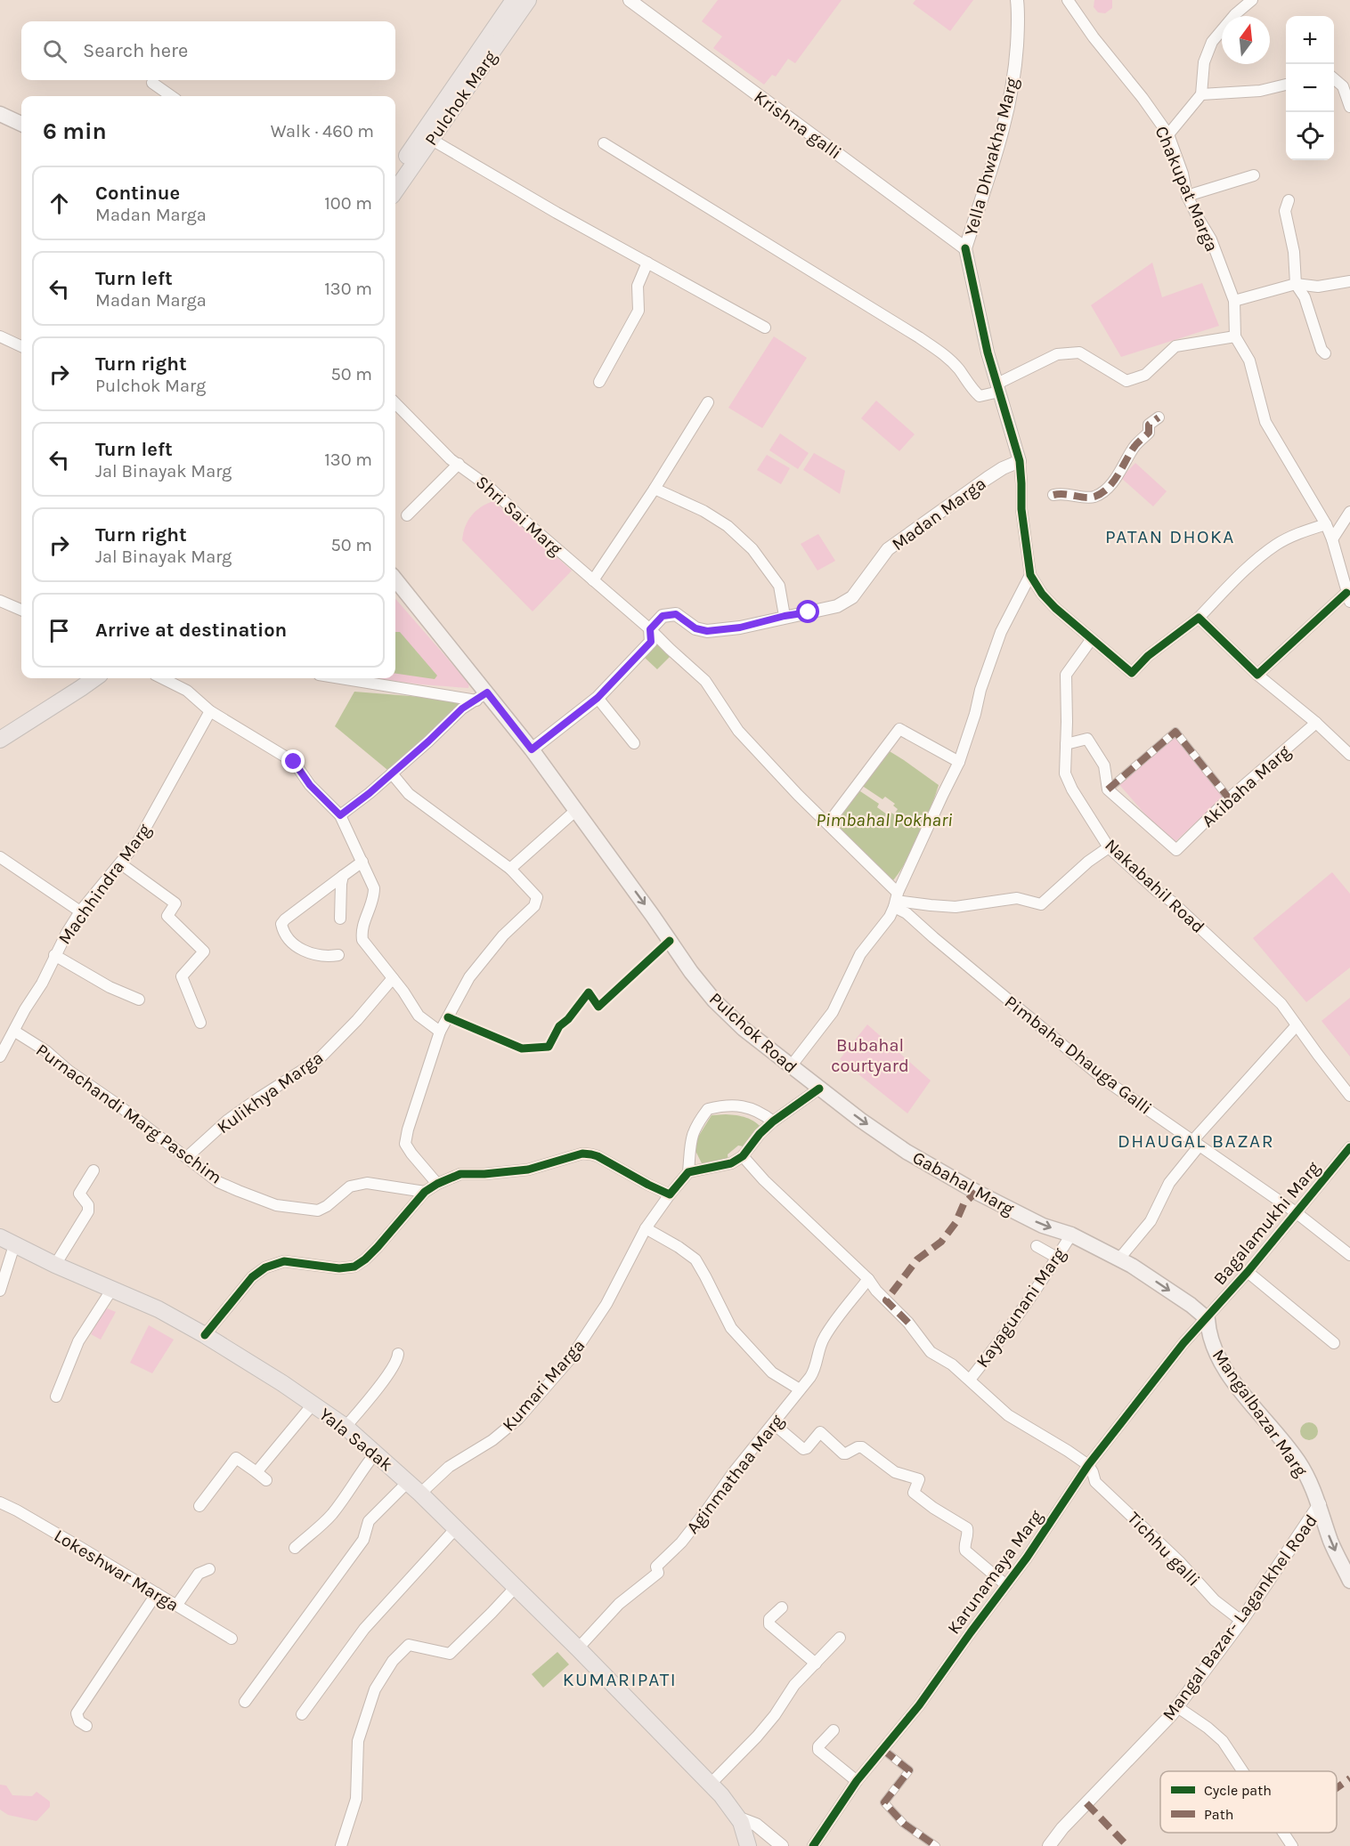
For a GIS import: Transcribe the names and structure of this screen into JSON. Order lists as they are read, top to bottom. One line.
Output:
{"streets":{"main road":["Pulchok Marg","Pulchok Road","Gabahal Marg","Mangalbazar Marg","Yala Sadak"],"street":["Krishna galli","Yella Dhwakha Marg","Chakupat Marga","Madan Marga","Shri Sai Marg","Akibaha Marg","Machhindra Marg","Nakabahil Road","Pimbaha Dhauga Galli","Kulikhya Marga","Purnachandi Marg Paschim","Bagalamukhi Marg","Kayagunani Marg","Kumari Marga","Aginmathaa Marg","Tichhu galli","Lokeshwar Marga","Karunamaya Marg","Mangal Bazar- Lagankhel Road"]},"crossings":[["Krishna galli","Yella Dhwakha Marg"],["Madan Marga","Shri Sai Marg"],["Shri Sai Marg","Pimbaha Dhauga Galli"],["Machhindra Marg","Purnachandi Marg Paschim"],["Pulchok Road","Gabahal Marg"],["Pimbaha Dhauga Galli","Bagalamukhi Marg"],["Kulikhya Marga","Purnachandi Marg Paschim"],["Gabahal Marg","Bagalamukhi Marg"],["Gabahal Marg","Kayagunani Marg"],["Gabahal Marg","Mangalbazar Marg"],["Gabahal Marg","Karunamaya Marg"],["Bagalamukhi Marg","Mangalbazar Marg"],["Bagalamukhi Marg","Karunamaya Marg"],["Kumari Marga","Yala Sadak"],["Mangalbazar Marg","Karunamaya Marg"],["Mangalbazar Marg","Mangal Bazar- Lagankhel Road"],["Yala Sadak","Aginmathaa Marg"],["Tichhu galli","Karunamaya Marg"],["Tichhu galli","Mangal Bazar- Lagankhel Road"]],"one_way":["Pulchok Road","Gabahal Marg"],"districts":["PATAN DHOKA","DHAUGAL BAZAR","KUMARIPATI"],"water":["Pimbahal Pokhari"],"parks":["Bubahal courtyard"],"legend":["Cycle path","Path"],"north":"top","page":{"map_buttons":["+","−"],"search":"Search here","heading":["6 min","Walk · 460 m"],"list":[["Continue","Madan Marga","100 m"],["Turn left","Madan Marga","130 m"],["Turn right","Pulchok Marg","50 m"],["Turn left","Jal Binayak Marg","130 m"],["Turn right","Jal Binayak Marg","50 m"],"Arrive at destination"]}}
